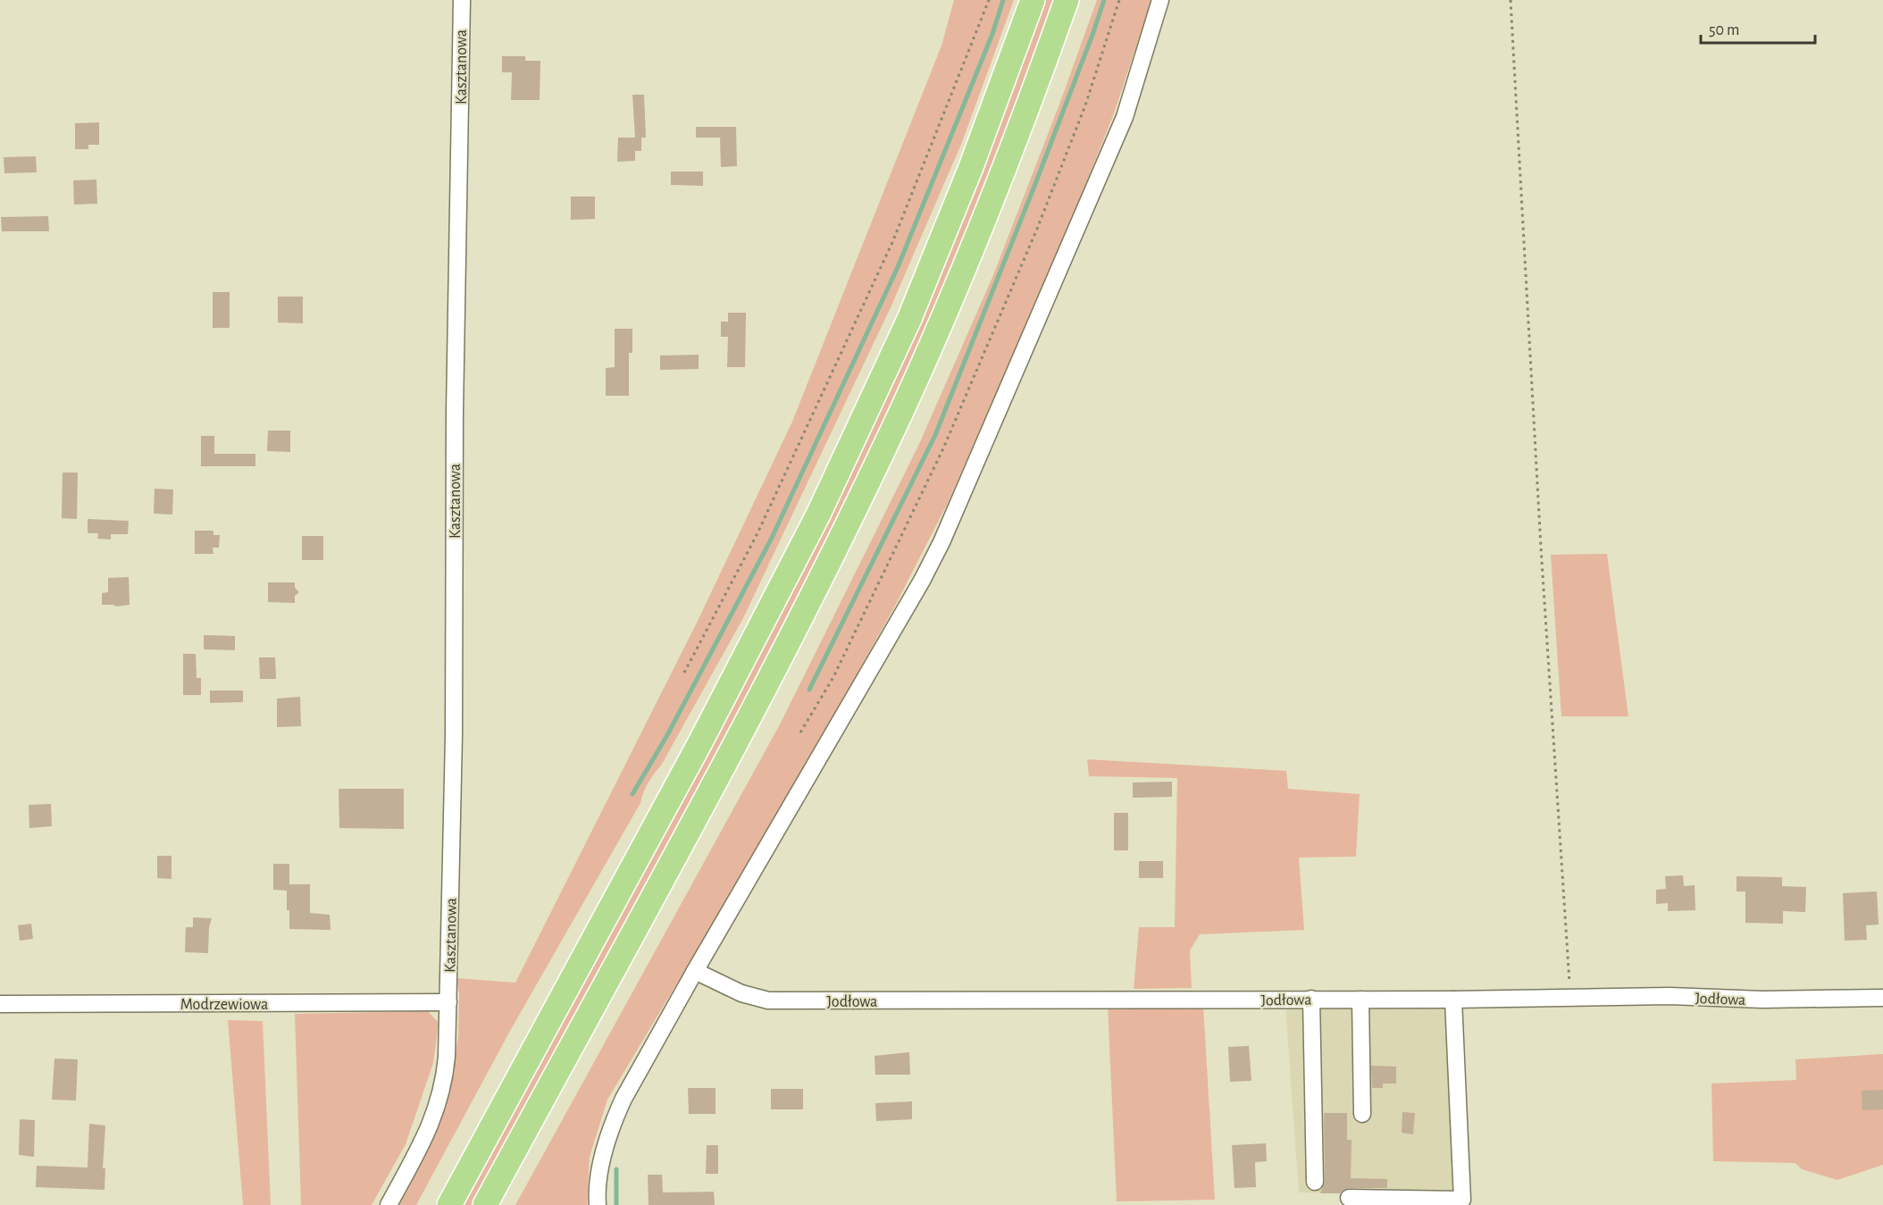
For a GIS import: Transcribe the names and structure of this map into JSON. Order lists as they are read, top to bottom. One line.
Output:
{"streets":{"street":["Kasztanowa","Jodłowa","Modrzewiowa"]},"crossings":[["Kasztanowa","Modrzewiowa"]],"scale_bar":"50 m"}
